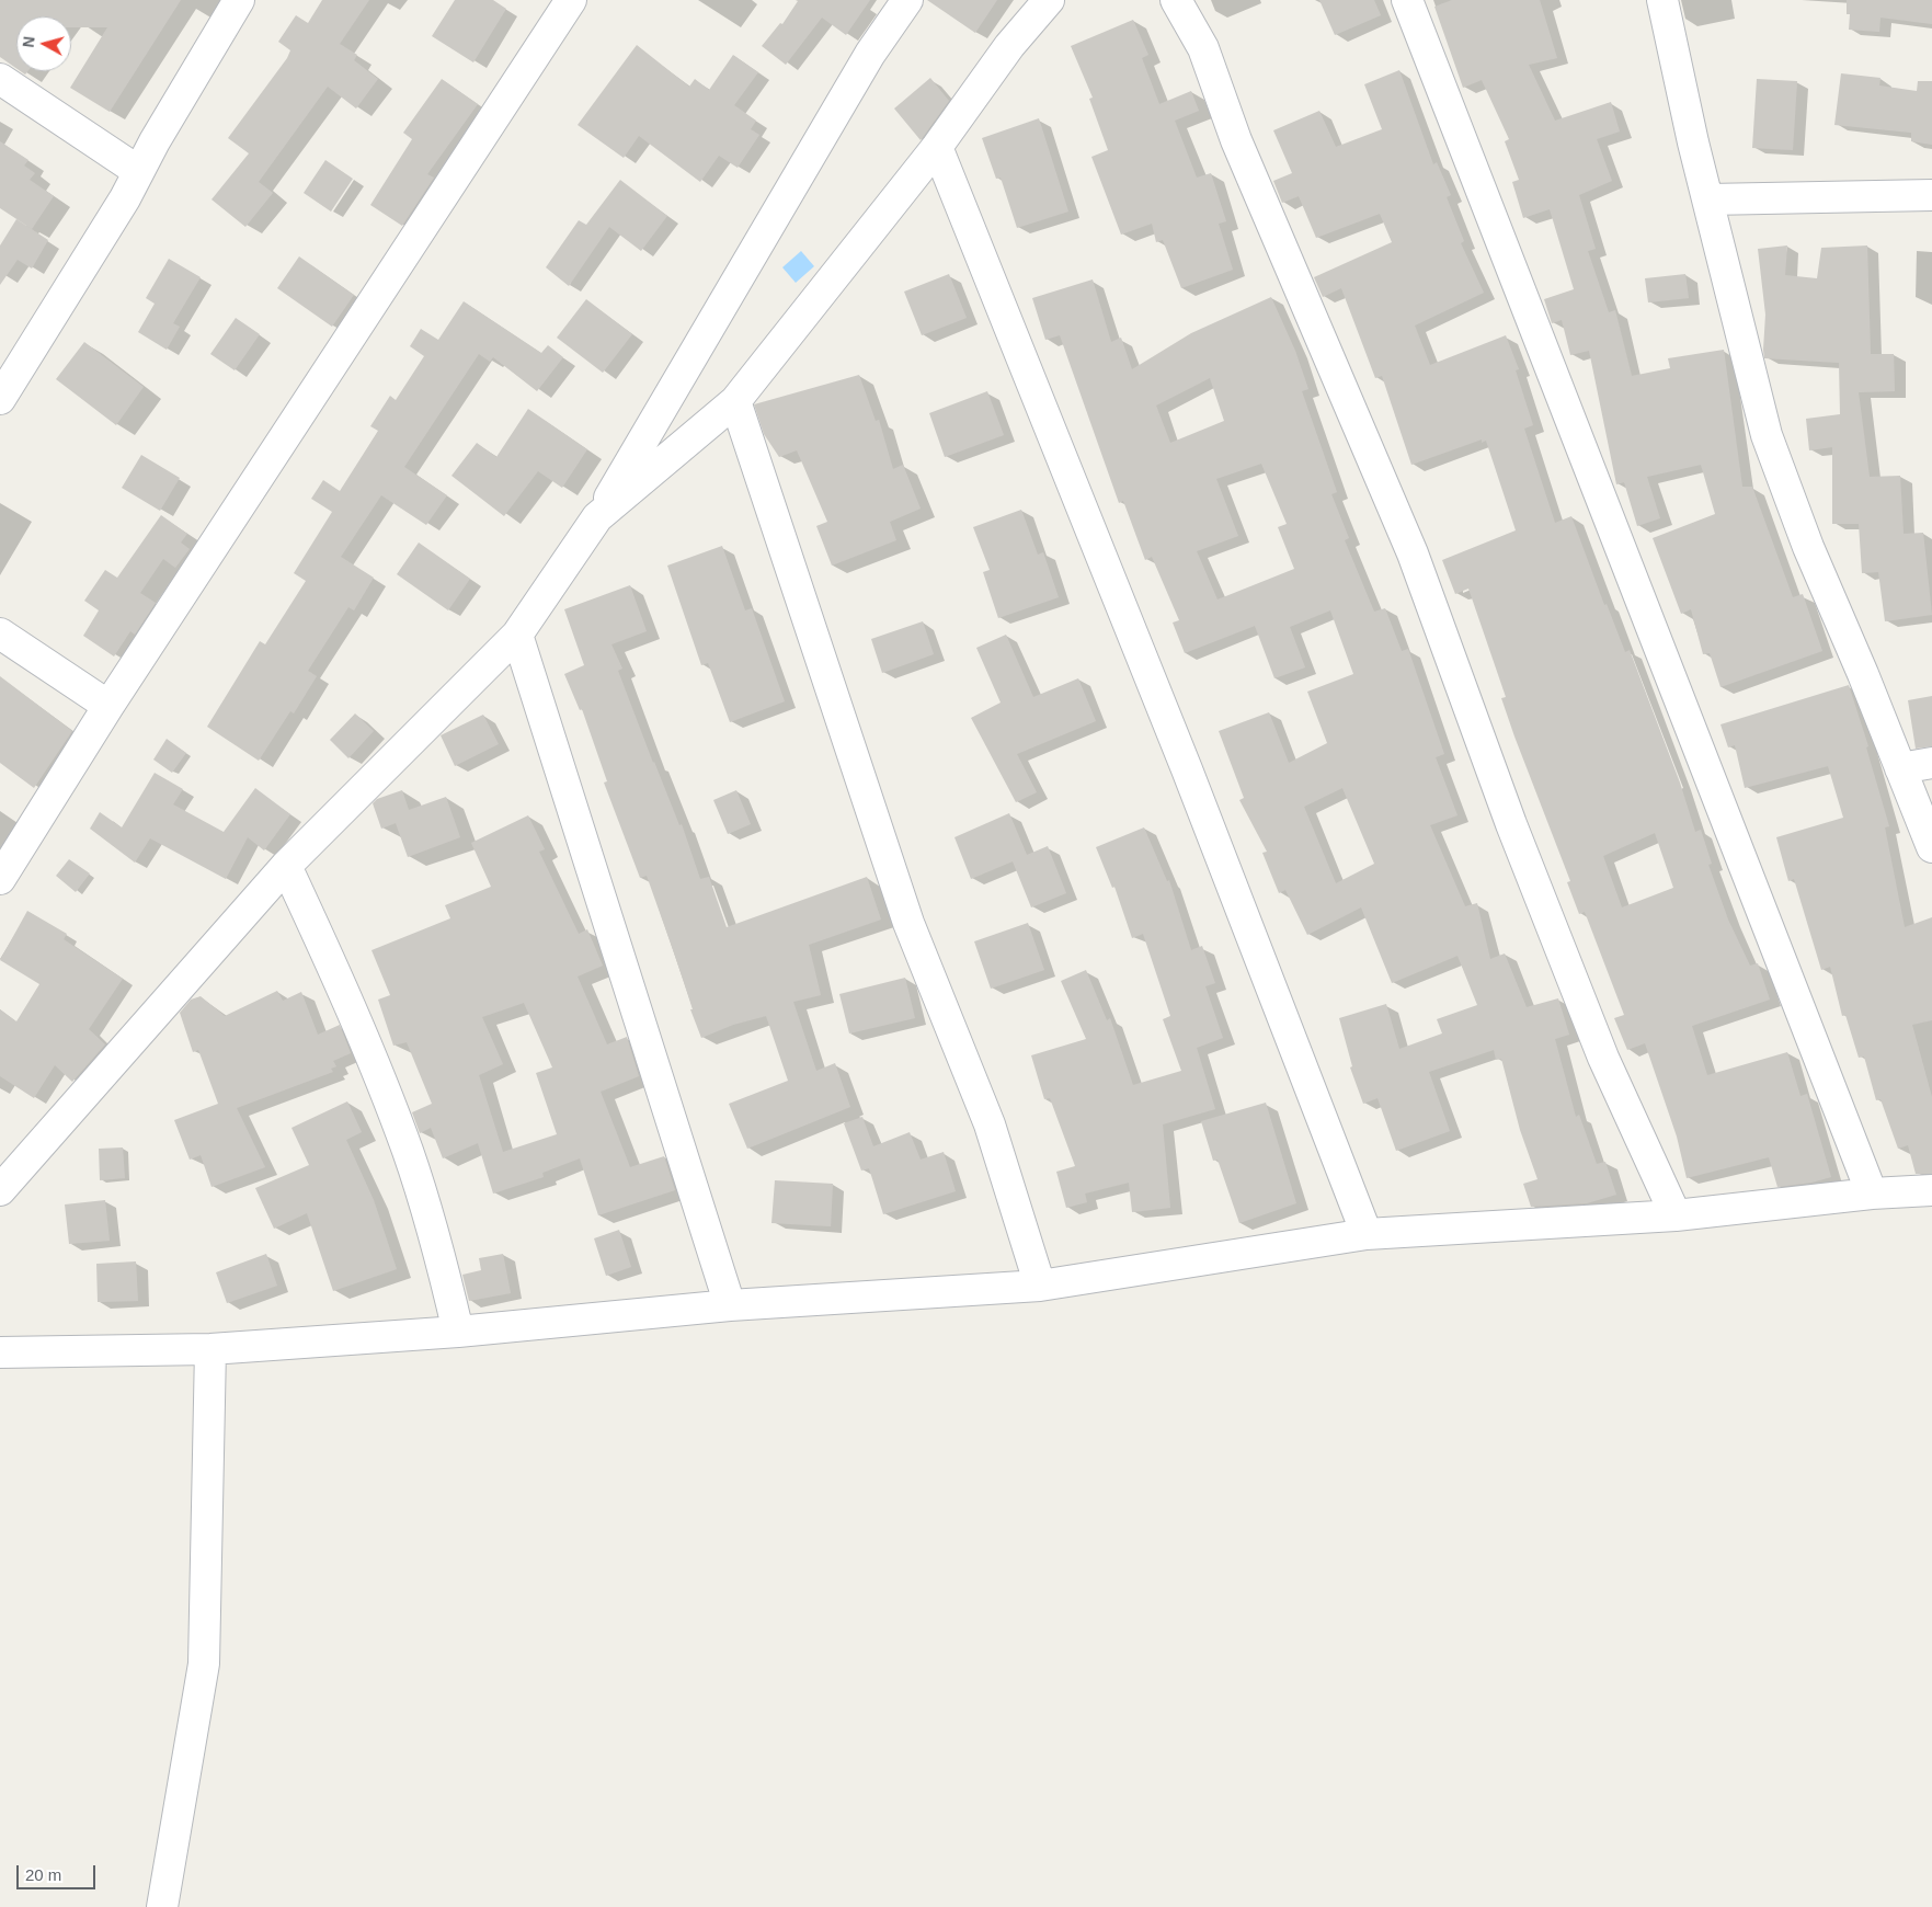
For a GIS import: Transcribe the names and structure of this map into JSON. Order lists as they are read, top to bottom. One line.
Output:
{"scale_bar":"20 m","north":"left"}
